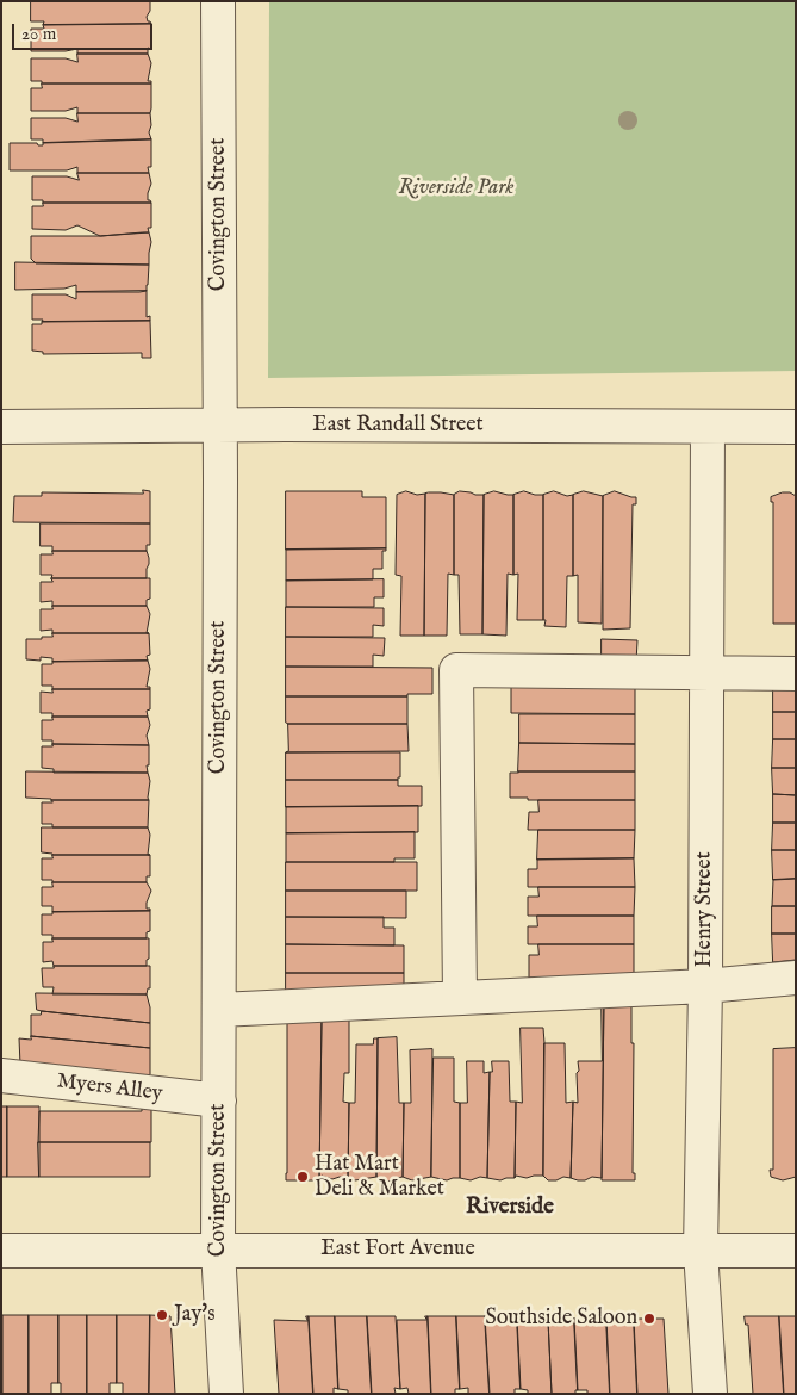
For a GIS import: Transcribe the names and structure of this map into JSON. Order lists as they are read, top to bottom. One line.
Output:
{"streets":{"street":["Covington Street","East Randall Street","Henry Street","Myers Alley","East Fort Avenue"]},"crossings":[["Covington Street","East Randall Street"],["Covington Street","Myers Alley"],["Covington Street","East Fort Avenue"],["East Randall Street","Henry Street"],["Henry Street","East Fort Avenue"]],"districts":["Riverside"],"parks":["Riverside Park"],"places":["Hat Mart Deli & Market","Jay's","Southside Saloon"],"scale_bar":"20 m"}
